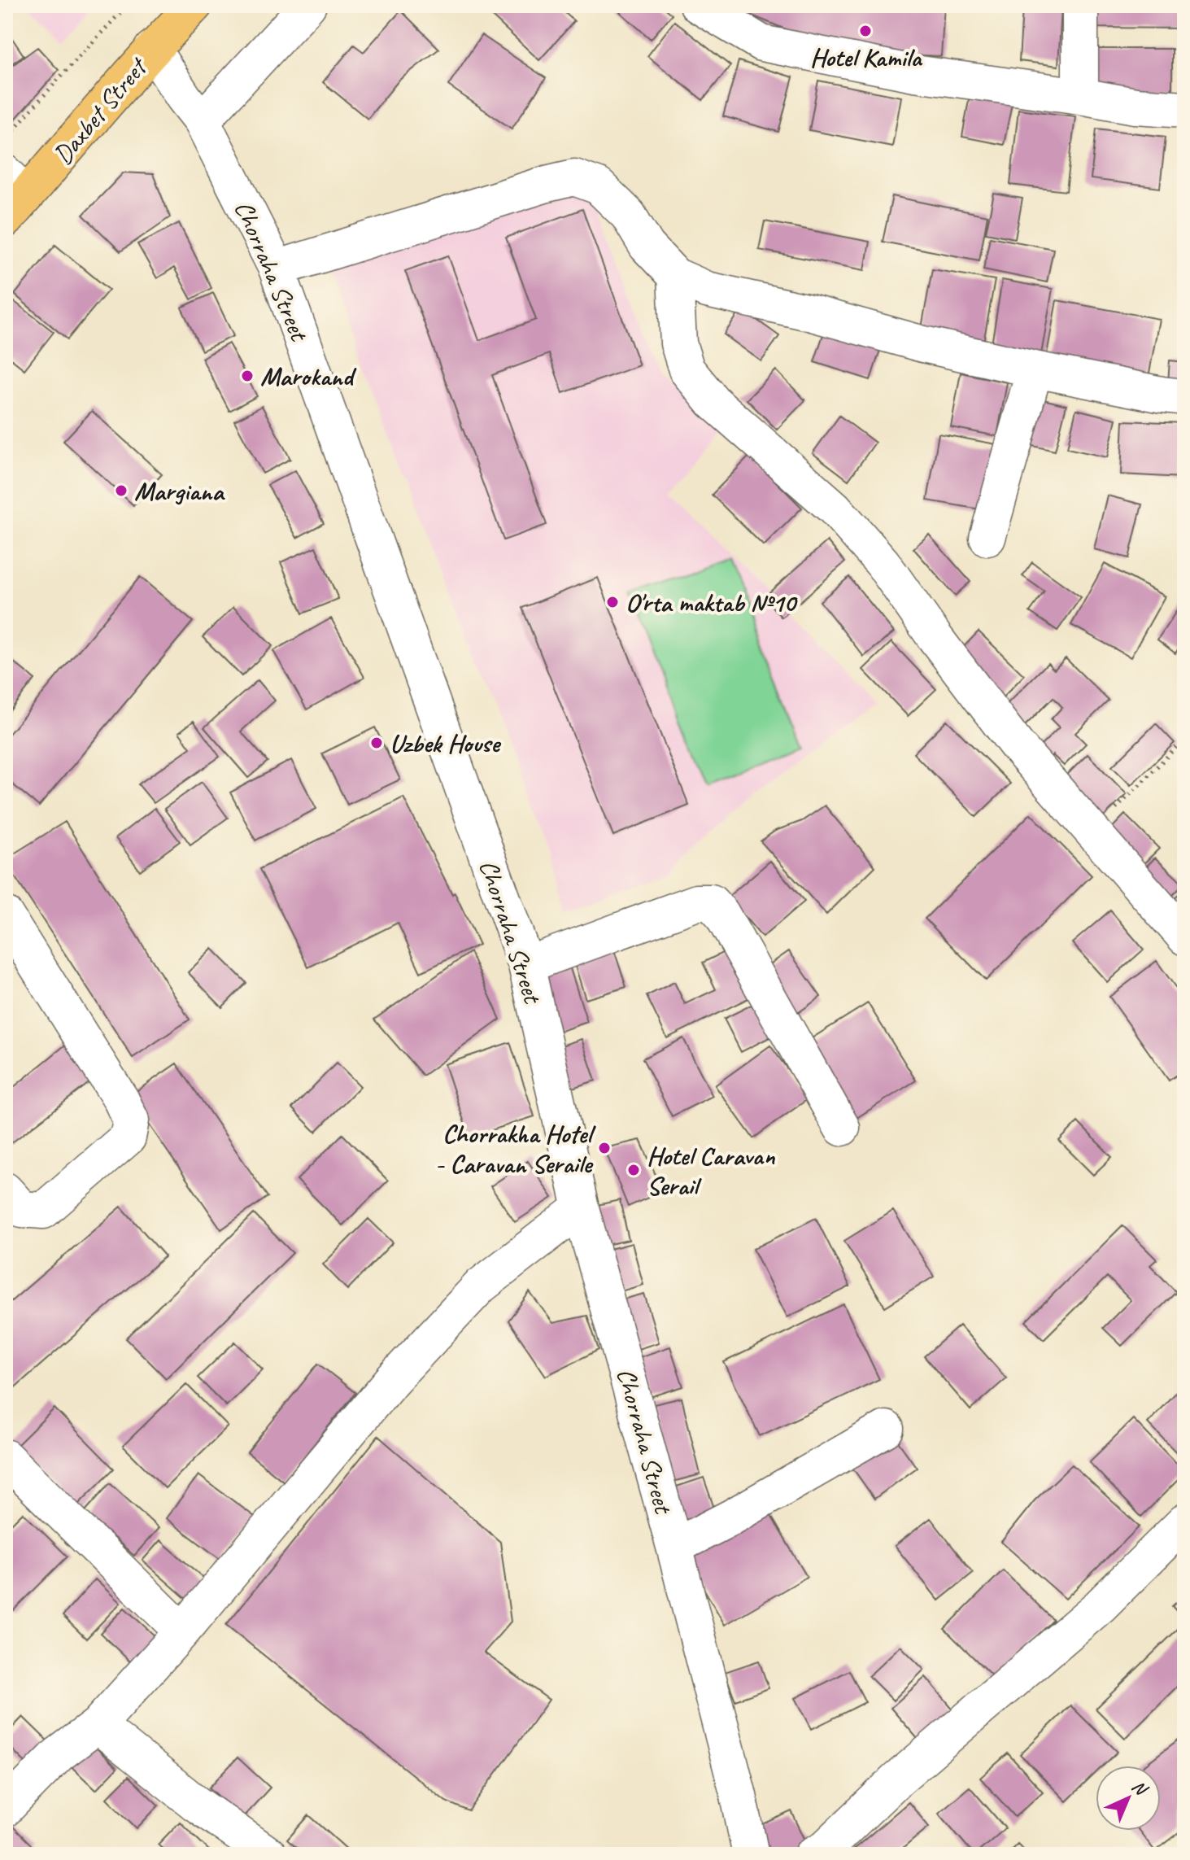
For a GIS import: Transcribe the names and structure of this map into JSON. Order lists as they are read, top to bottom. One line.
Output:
{"streets":{"main road":["Daxbet Street"],"street":["Chorraha Street"]},"crossings":[["Daxbet Street","Chorraha Street"]],"places":["Hotel Kamila","Marokand","Margiana","O'rta maktab №10","Uzbek House","Chorrakha Hotel - Caravan Seraile","Hotel Caravan Serail"],"north":"top right"}
